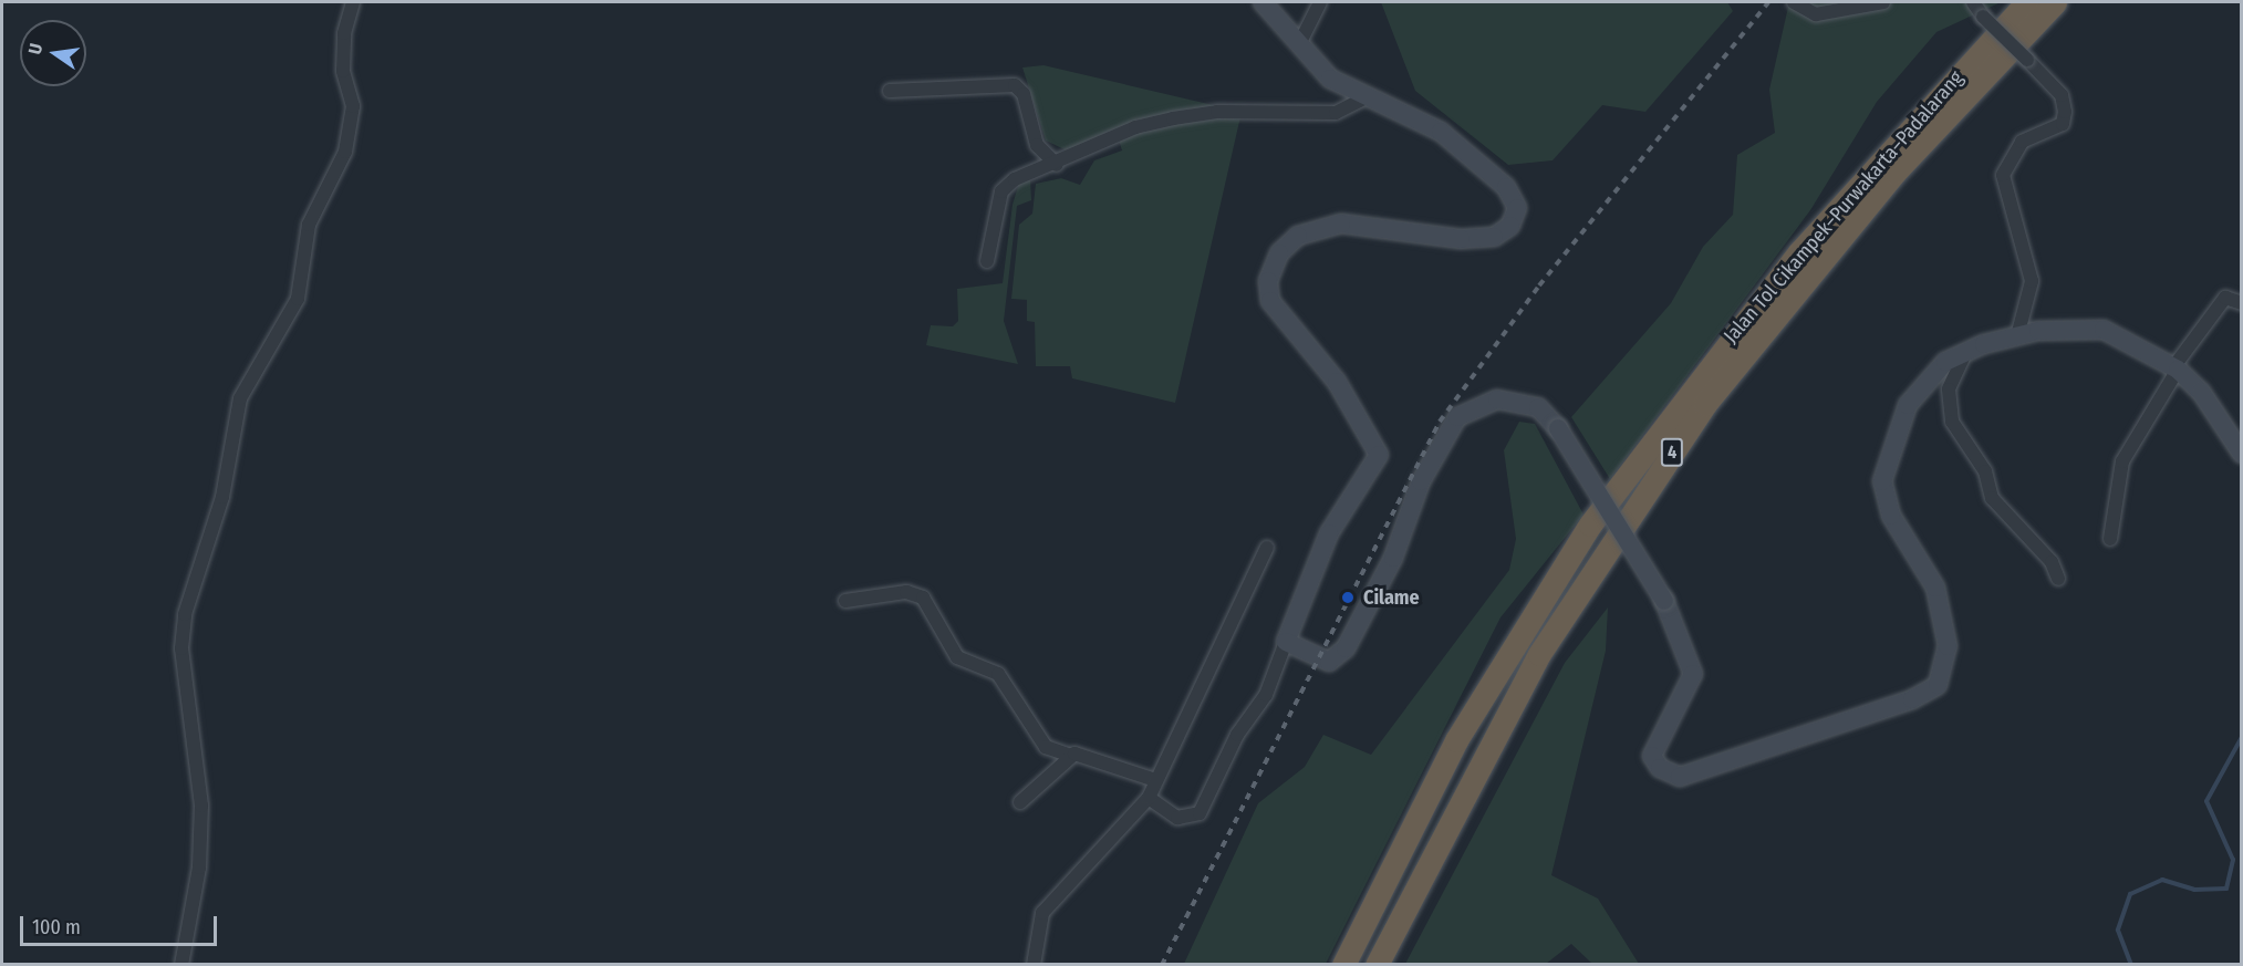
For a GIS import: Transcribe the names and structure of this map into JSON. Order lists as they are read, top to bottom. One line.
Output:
{"streets":{"highway":["Jalan Tol Cikampek–Purwakarta–Padalarang","4"]},"places":["Cilame"],"scale_bar":"100 m","north":"left"}
